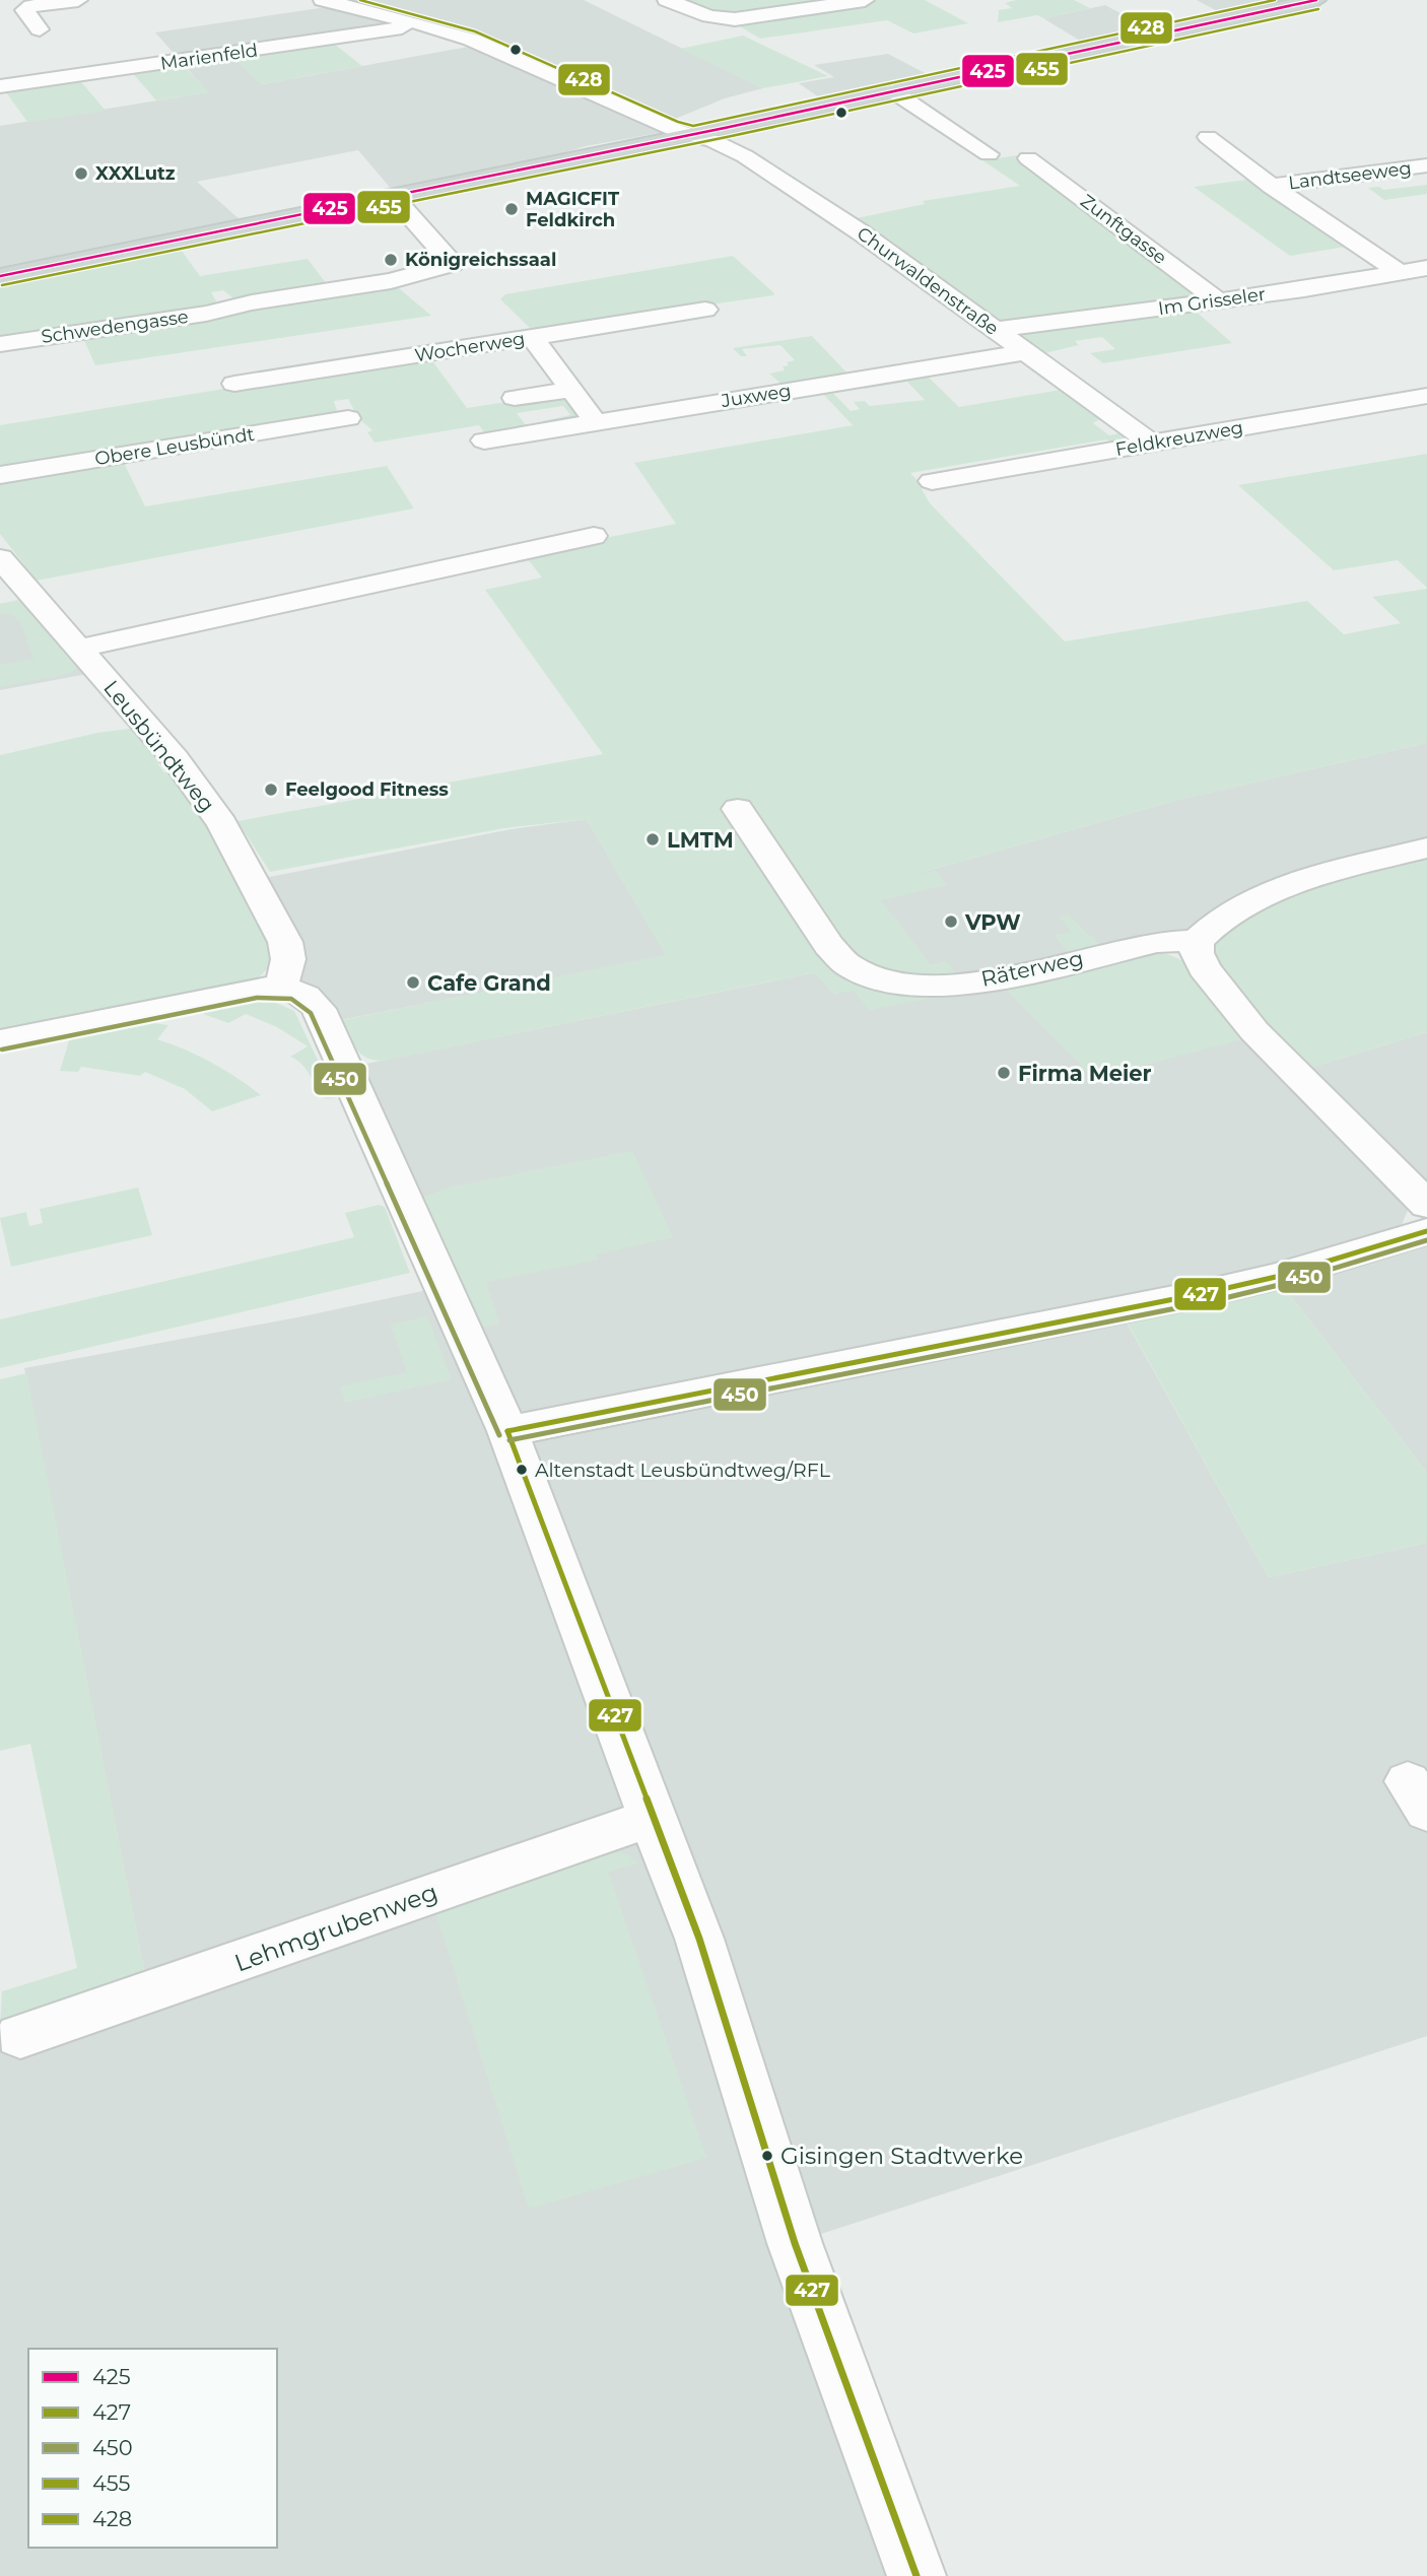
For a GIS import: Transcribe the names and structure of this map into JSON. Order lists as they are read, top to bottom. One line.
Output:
{"streets":{"street":["Marienfeld","Landtseeweg","Zunftgasse","Churwaldenstraße","Im Grisseler","Schwedengasse","Wocherweg","Juxweg","Feldkreuzweg","Obere Leusbündt","Leusbündtweg","Räterweg","Lehmgrubenweg"]},"crossings":[["Marienfeld","Churwaldenstraße"],["Landtseeweg","Im Grisseler"],["Zunftgasse","Im Grisseler"],["Churwaldenstraße","Im Grisseler"],["Churwaldenstraße","Juxweg"],["Churwaldenstraße","Feldkreuzweg"]],"places":["XXXLutz","MAGICFIT Feldkirch","Königreichssaal","Feelgood Fitness","LMTM","VPW","Cafe Grand","Firma Meier","Altenstadt Leusbündtweg/RFL","Gisingen Stadtwerke"],"lines":["transit line 425","transit line 428","transit line 455","transit line 450","transit line 427"],"legend":["425","427","450","455","428"]}
